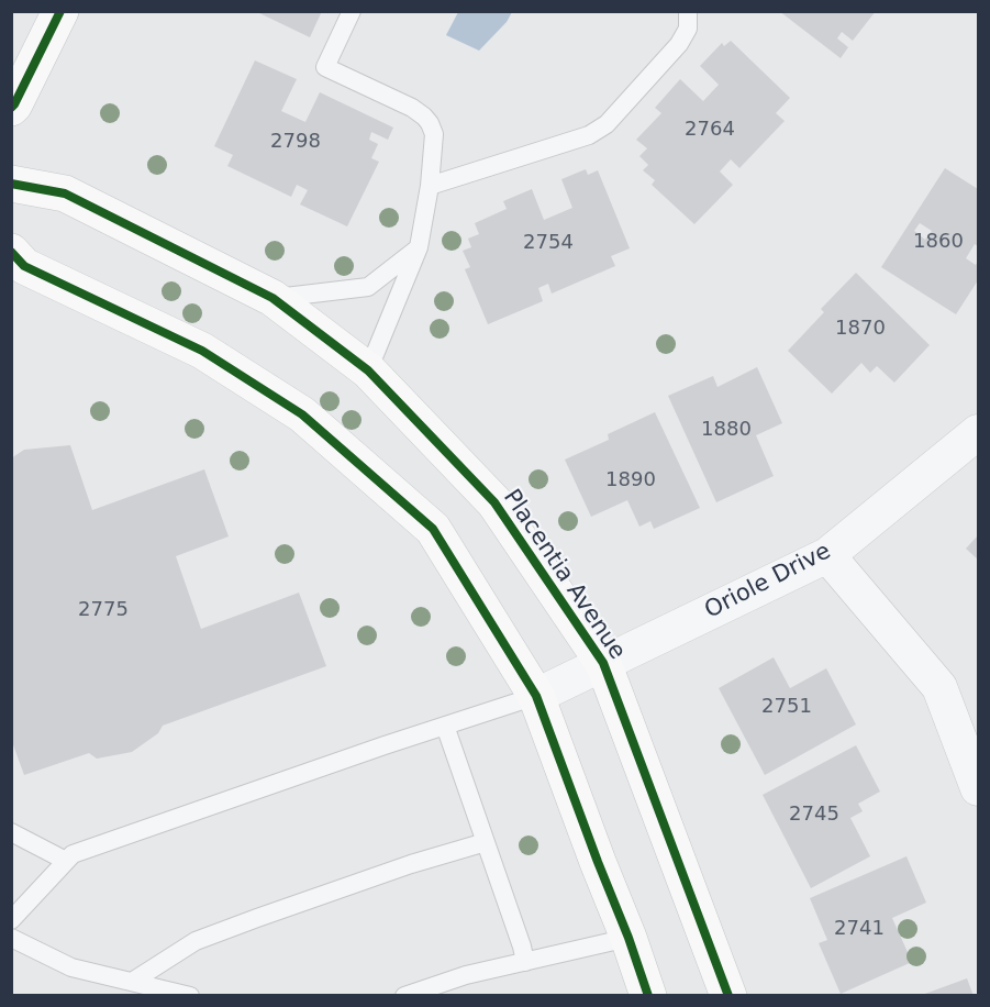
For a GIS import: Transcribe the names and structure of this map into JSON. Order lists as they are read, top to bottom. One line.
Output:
{"streets":{"main road":["Placentia Avenue"],"street":["Oriole Drive"]},"crossings":[["Placentia Avenue","Oriole Drive"]],"house_numbers":["2764","2798","1860","2754","1870","1880","1890","2775","2751","2745","2741"]}
